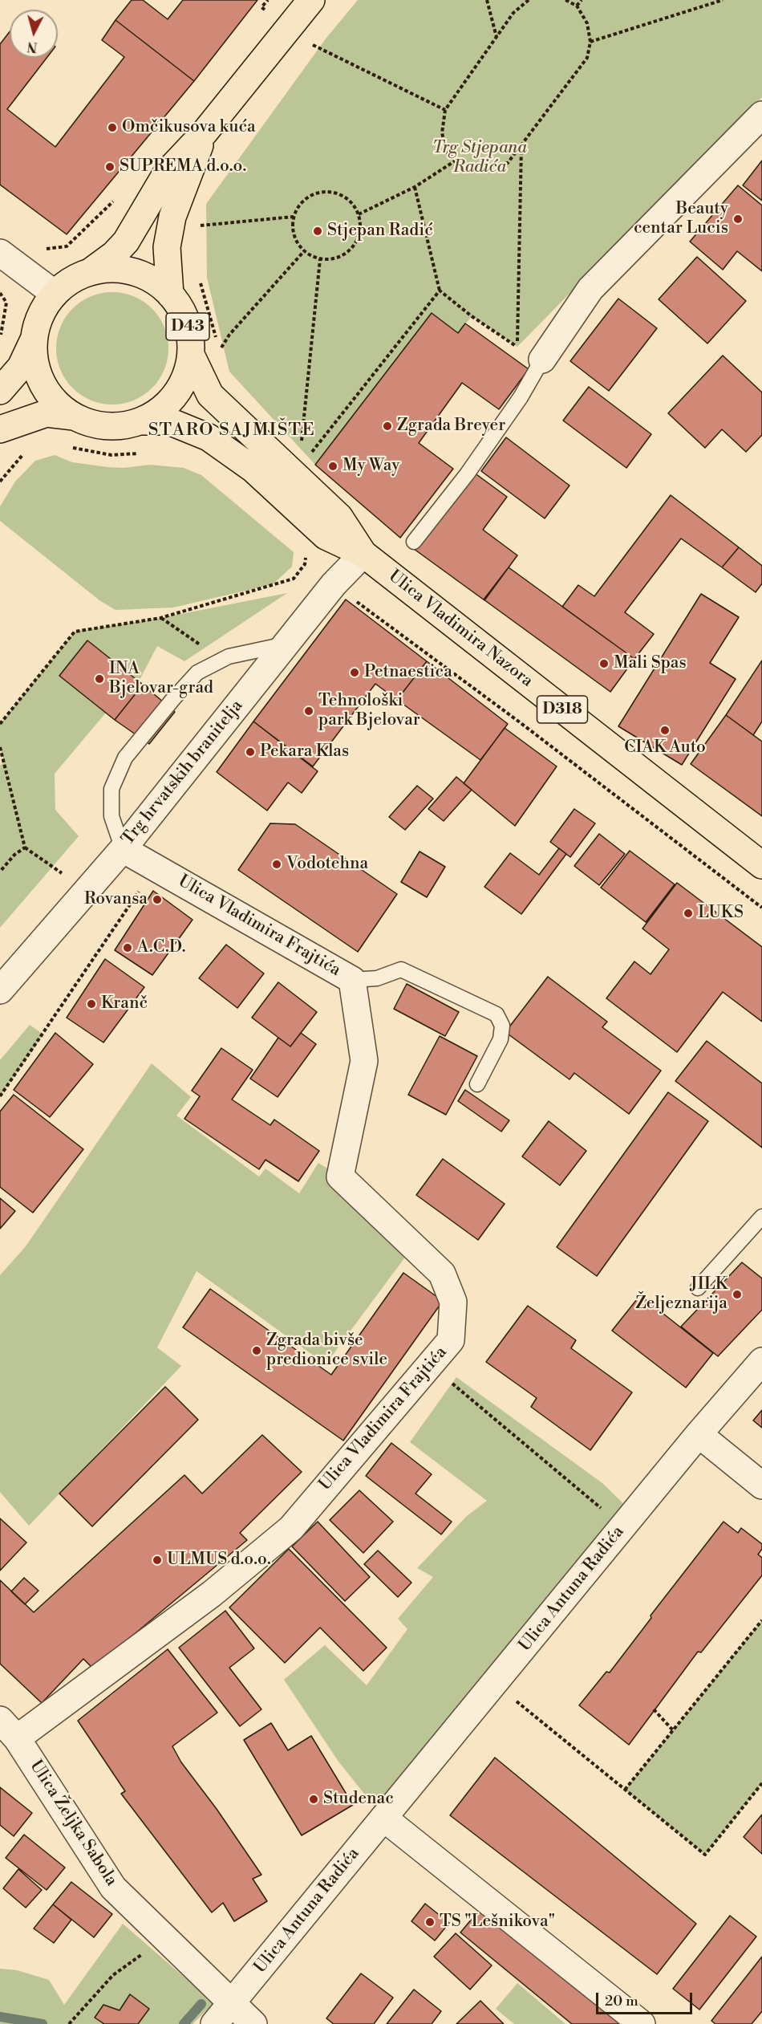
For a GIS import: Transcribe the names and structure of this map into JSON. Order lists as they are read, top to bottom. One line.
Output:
{"streets":{"main road":["D43","Ulica Vladimira Nazora","D318"],"street":["Trg hrvatskih branitelja","Ulica Vladimira Frajtića","Ulica Antuna Radića","Ulica Željka Sabola"]},"crossings":[["D43","D318"],["Ulica Vladimira Nazora","D318"],["Ulica Vladimira Nazora","Trg hrvatskih branitelja"],["D318","Trg hrvatskih branitelja"],["Trg hrvatskih branitelja","Ulica Vladimira Frajtića"],["Ulica Vladimira Frajtića","Ulica Željka Sabola"],["Ulica Antuna Radića","Ulica Željka Sabola"]],"districts":["STARO SAJMIŠTE"],"parks":["Trg Stjepana Radića"],"places":["Omčikusova kuća","SUPREMA d.o.o.","Beauty centar Lucis","Stjepan Radić","Zgrada Breyer","My Way","Mali Spas","Petnaestica","INA Bjelovar-grad","Tehnološki park Bjelovar","CIAK Auto","Pekara Klas","Vodotehna","Rovansa","LUKS","A.C.D.","Kranč","JILK Željeznarija","Zgrada bivše predionice svile","ULMUS d.o.o.","Studenac","TS \"Lešnikova\""],"scale_bar":"20 m","north":"bottom"}
